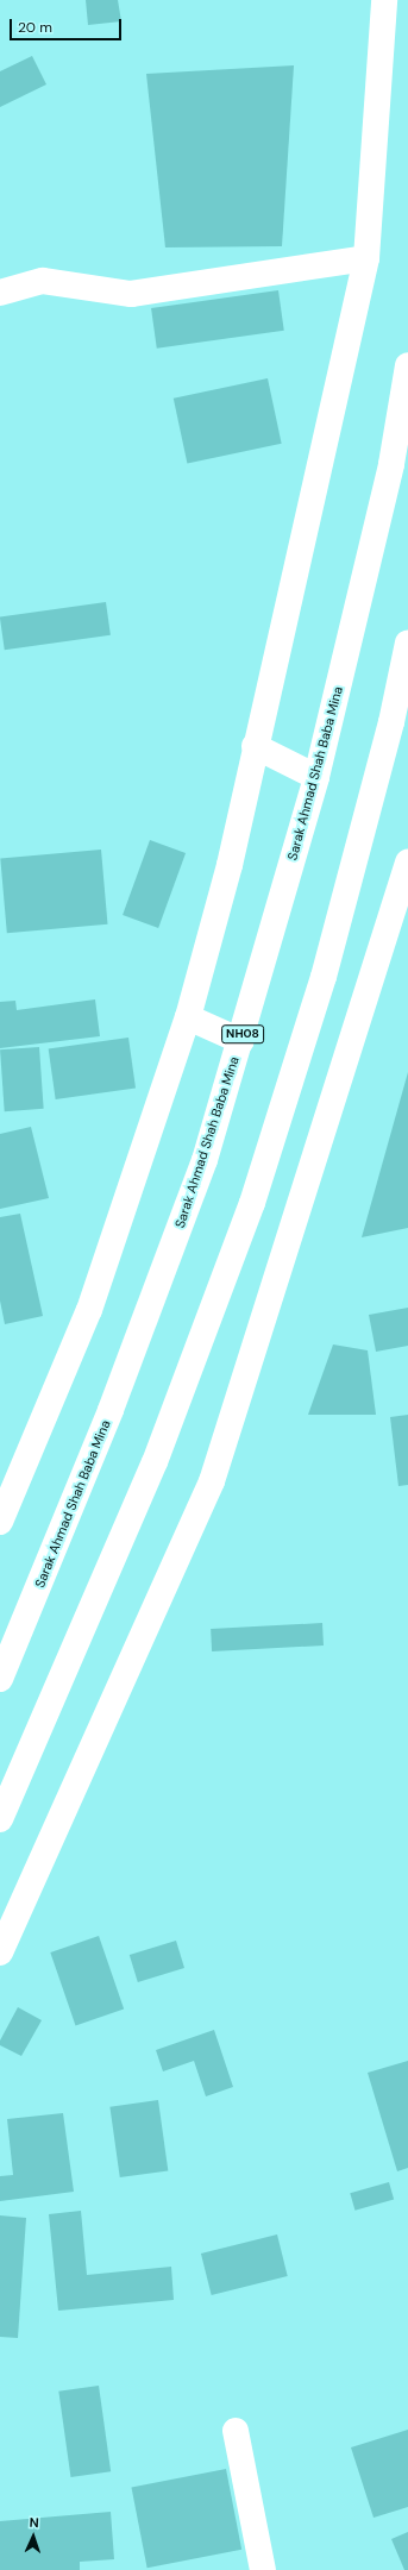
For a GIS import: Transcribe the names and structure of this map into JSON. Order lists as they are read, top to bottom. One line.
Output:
{"streets":{"main road":["Sarak Ahmad Shah Baba Mina","NH08"]},"scale_bar":"20 m","north":"top"}
